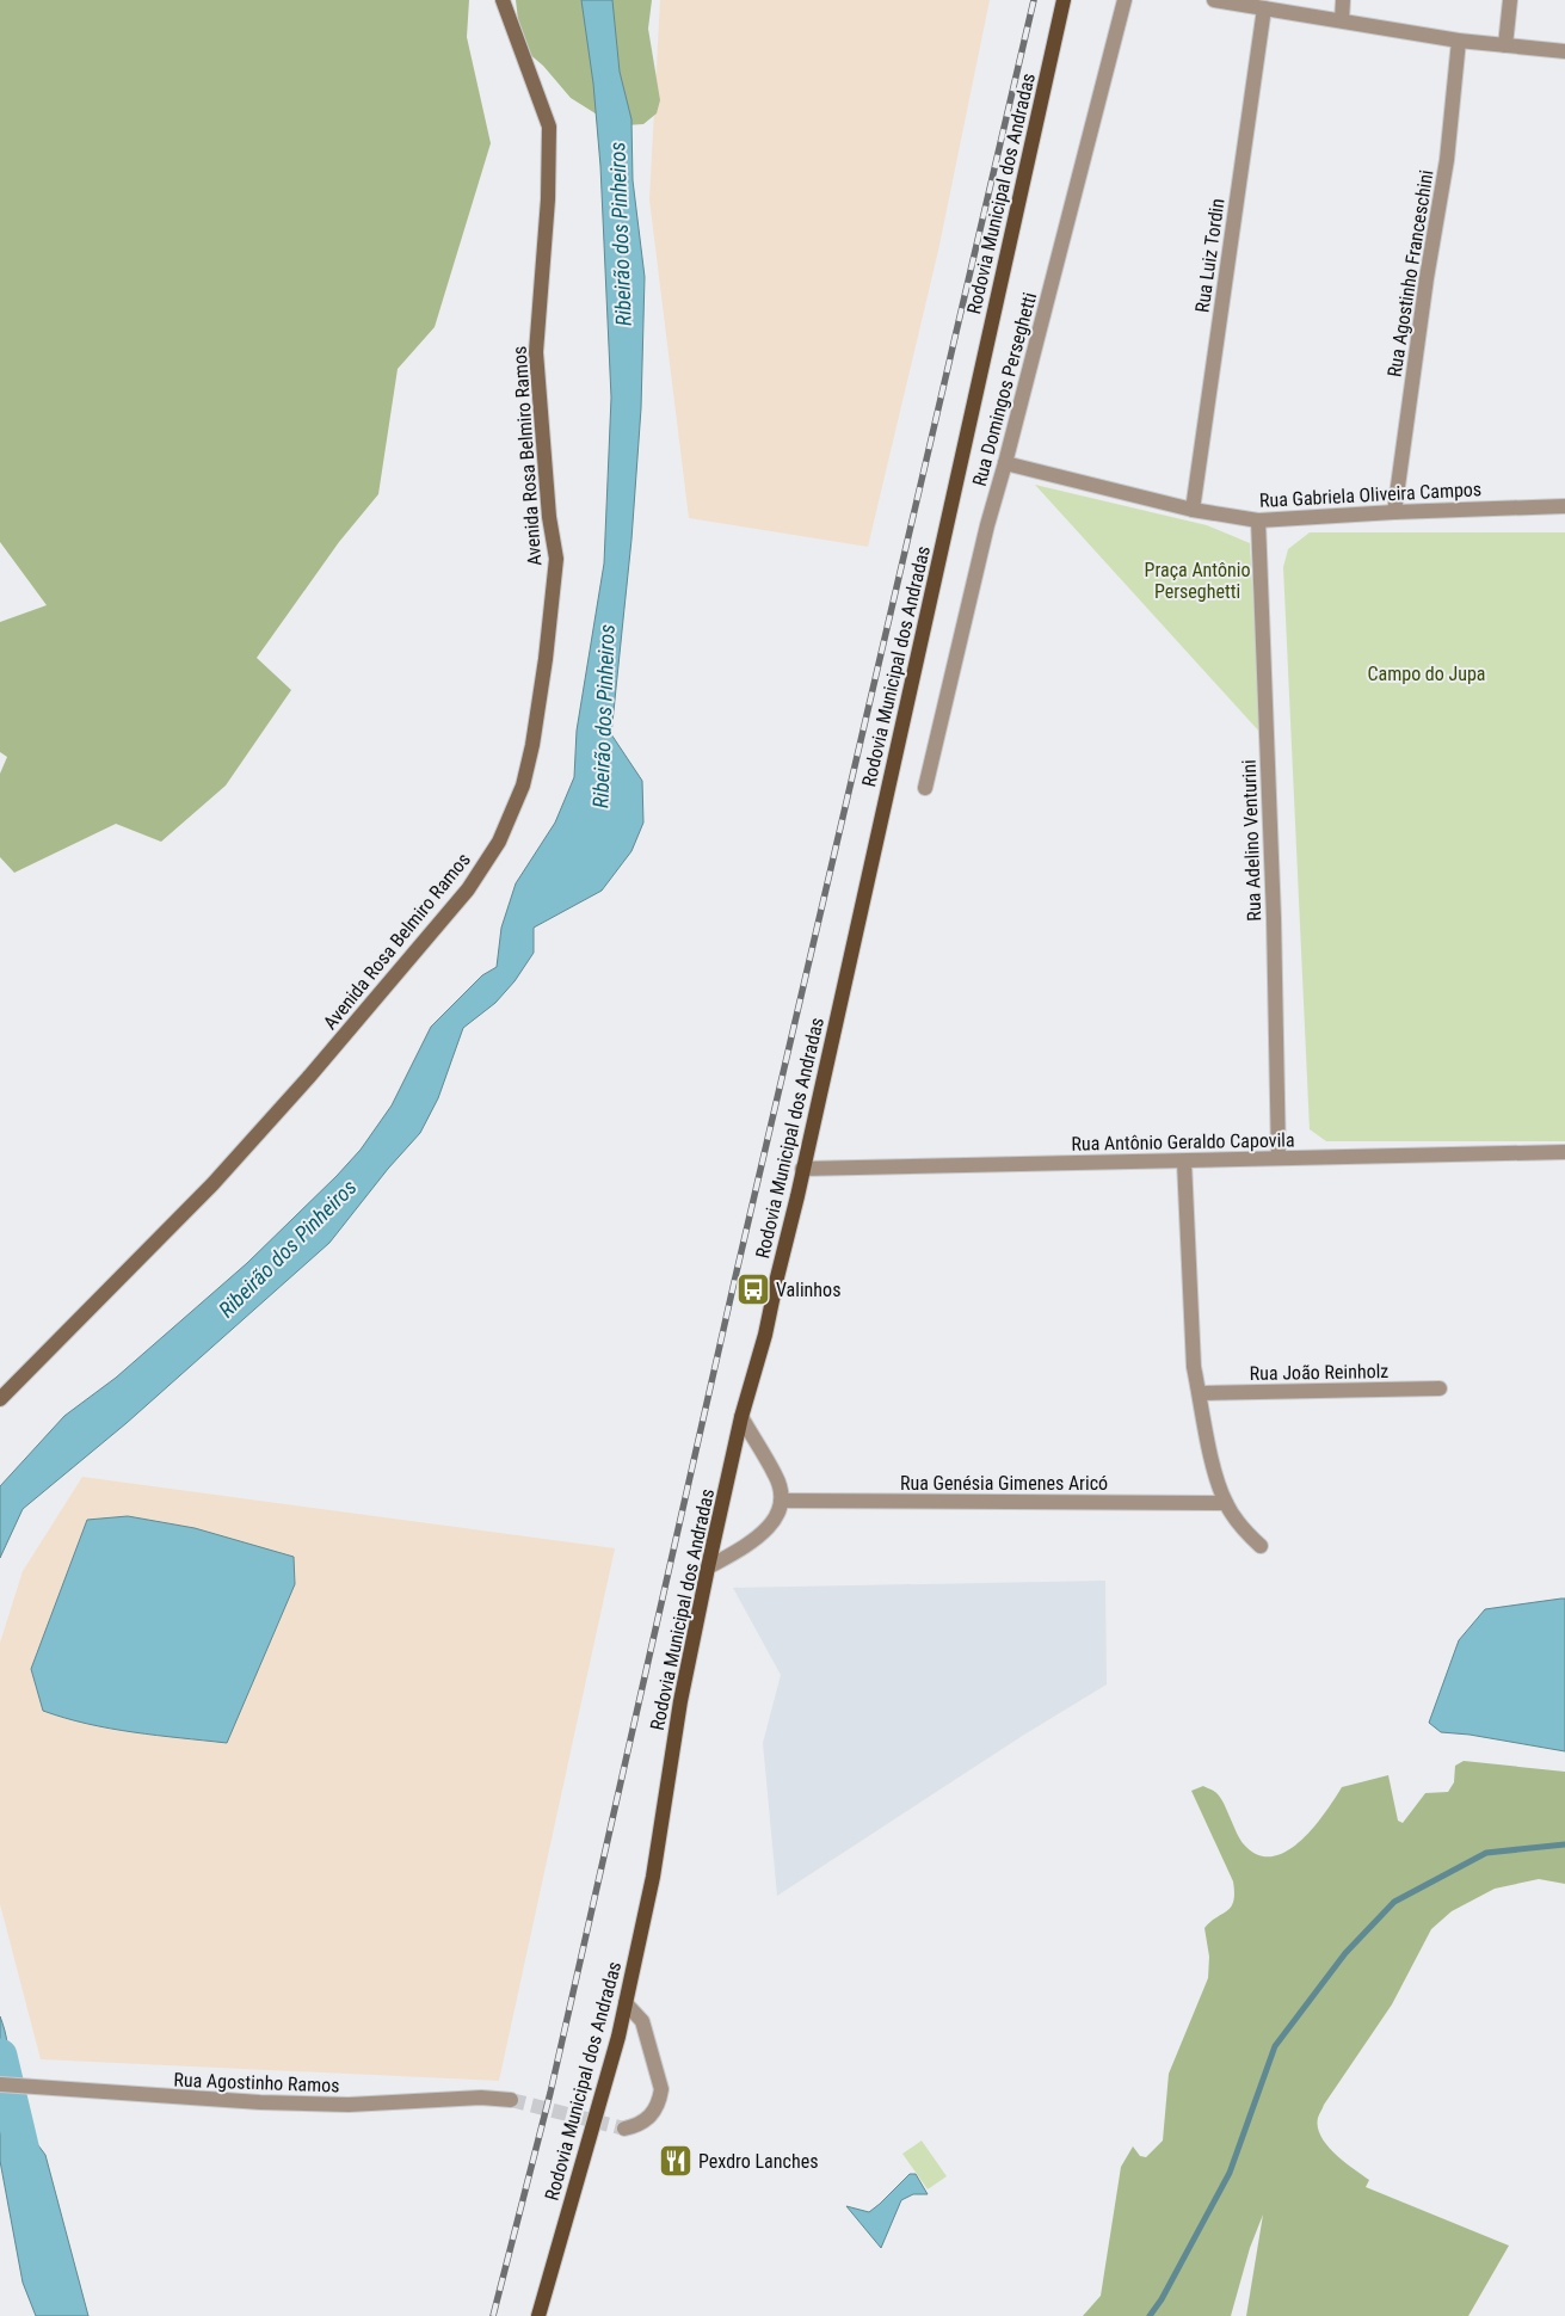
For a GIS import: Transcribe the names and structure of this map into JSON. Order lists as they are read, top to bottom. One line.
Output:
{"streets":{"main road":["Rodovia Municipal dos Andradas","Avenida Rosa Belmiro Ramos"],"street":["Rua Luiz Tordin","Rua Agostinho Franceschini","Rua Domingos Perseghetti","Rua Gabriela Oliveira Campos","Rua Adelino Venturini","Rua Antônio Geraldo Capovila","Rua João Reinholz","Rua Genésia Gimenes Aricó","Rua Agostinho Ramos"]},"crossings":[["Rodovia Municipal dos Andradas","Rua Antônio Geraldo Capovila"],["Rua Luiz Tordin","Rua Gabriela Oliveira Campos"],["Rua Agostinho Franceschini","Rua Gabriela Oliveira Campos"],["Rua Domingos Perseghetti","Rua Gabriela Oliveira Campos"],["Rua Gabriela Oliveira Campos","Rua Adelino Venturini"],["Rua Adelino Venturini","Rua Antônio Geraldo Capovila"]],"water":["Ribeirão dos Pinheiros"],"parks":["Praça Antônio Perseghetti","Campo do Jupa"],"places":{"bus stop":["Valinhos"],"restaurant":["Pexdro Lanches"]}}
